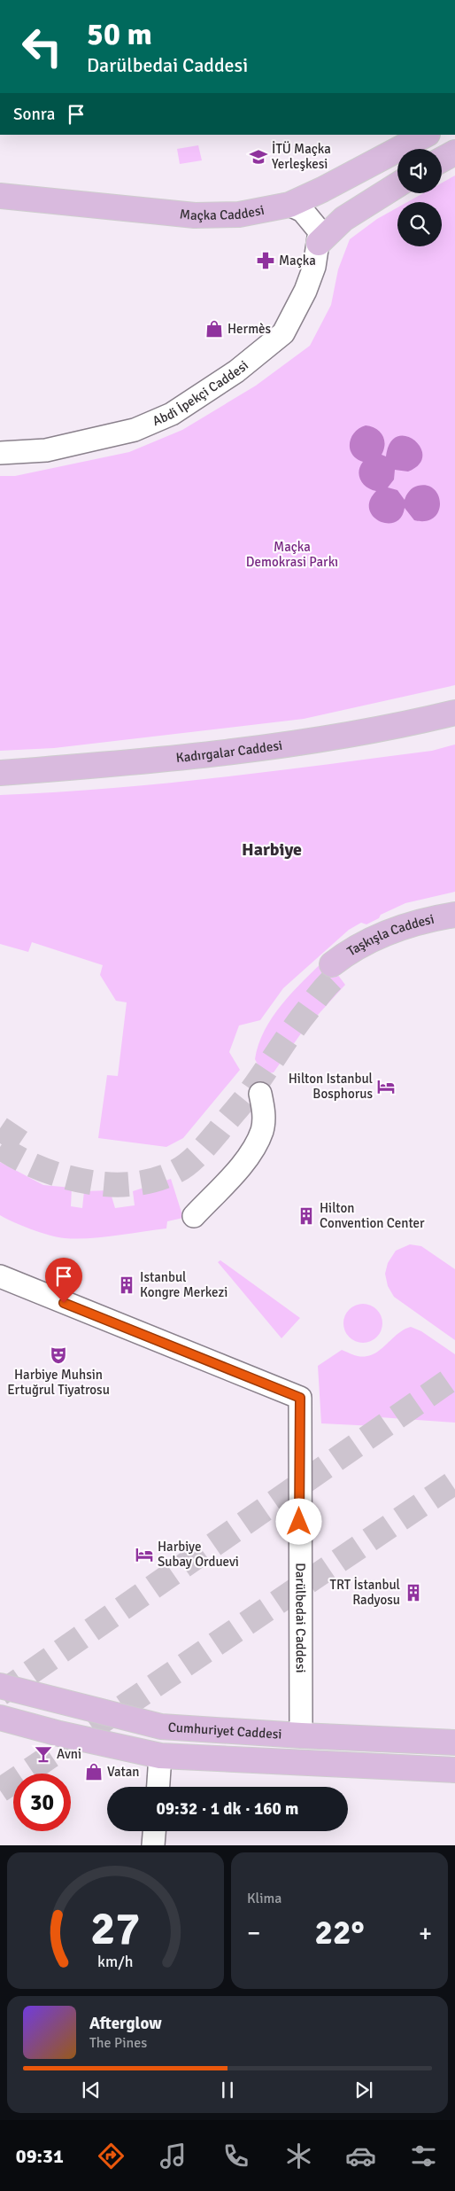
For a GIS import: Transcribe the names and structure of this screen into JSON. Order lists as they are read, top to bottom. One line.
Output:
{"streets":{"main road":["Maçka Caddesi","Kadırgalar Caddesi","Taşkışla Caddesi","Cumhuriyet Caddesi"],"street":["Abdi İpekçi Caddesi","Darülbedai Caddesi"]},"crossings":[["Maçka Caddesi","Abdi İpekçi Caddesi"],["Darülbedai Caddesi","Cumhuriyet Caddesi"]],"districts":["Harbiye"],"parks":["Maçka Demokrasi Parkı"],"places":{"school or university":["İTÜ Maçka Yerleşkesi"],"pharmacy":["Maçka"],"shop":["Hermès","Vatan"],"hotel":["Hilton Istanbul Bosphorus","Harbiye Subay Orduevi"],"building":["Hilton Convention Center","Istanbul Kongre Merkezi","TRT İstanbul Radyosu"],"theatre":["Harbiye Muhsin Ertuğrul Tiyatrosu"],"bar":["Avni"]},"page":{"turn":["50 m","Darülbedai Caddesi"],"then":"Sonra","limit":"30","trip":"09:32 · 1 dk · 160 m","tile":"Klima","heat":["−","22°","+"],"song":["Afterglow","The Pines"],"tabs":"09:31","gauge":["27","km/h"]}}
